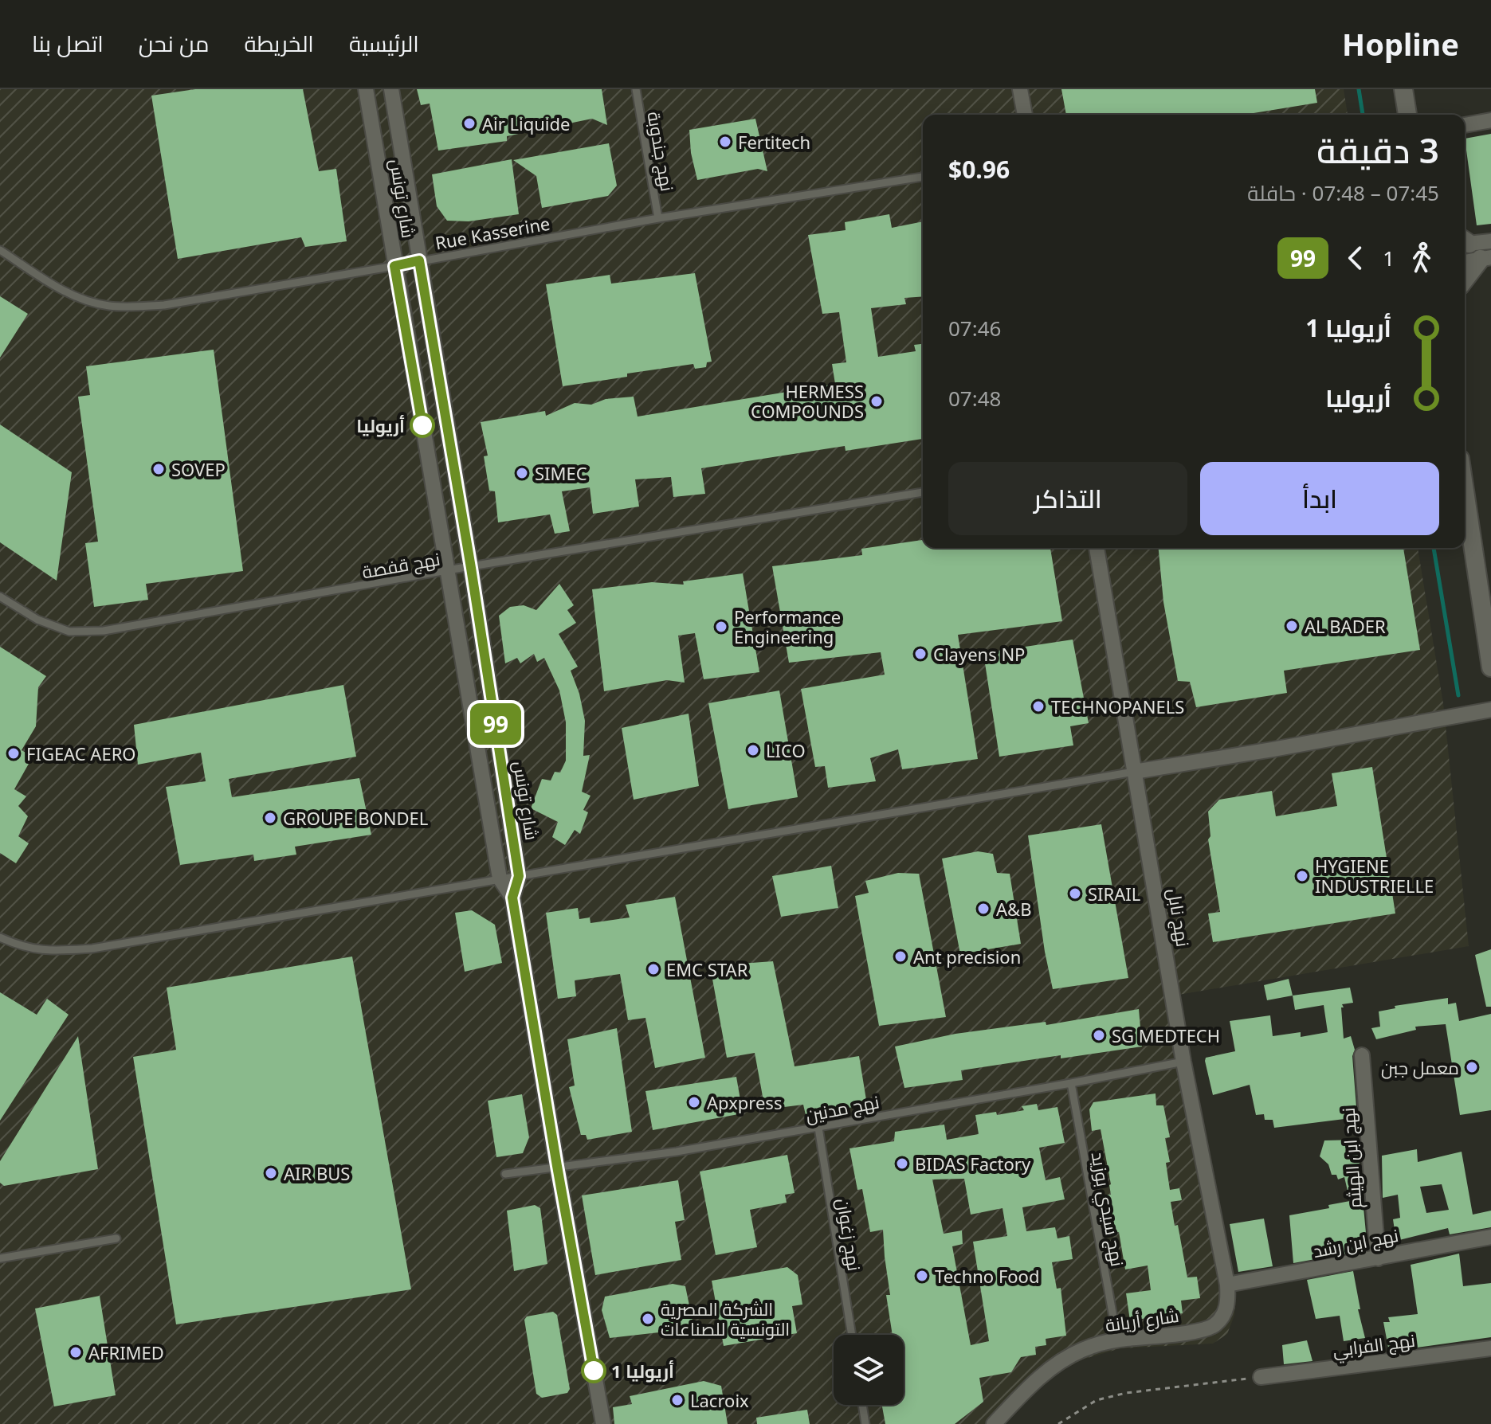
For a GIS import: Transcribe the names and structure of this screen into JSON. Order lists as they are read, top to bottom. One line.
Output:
{"streets":{"street":["شارع تونس","نهج نابل","نهج ابن الهيثم","نهج ابن رشد","شارع أريانة","نهج الفرابي"],"lane":["نهج جندوبة","Rue Kasserine","نهج قفصة","نهج مدنين","نهج سيدي بوزيد","نهج زغوان"]},"crossings":[["نهج جندوبة","Rue Kasserine"],["شارع تونس","Rue Kasserine"],["شارع تونس","نهج قفصة"],["نهج نابل","نهج مدنين"],["نهج نابل","نهج ابن رشد"],["نهج نابل","شارع أريانة"],["نهج مدنين","نهج سيدي بوزيد"],["نهج مدنين","نهج زغوان"],["نهج ابن الهيثم","نهج ابن رشد"],["نهج سيدي بوزيد","شارع أريانة"],["نهج ابن رشد","شارع أريانة"]],"places":["Air Liquide","Fertitech","HERMESS COMPOUNDS","أريوليا","SOVEP","SIMEC","AL BADER","Performance Engineering","Clayens NP","TECHNOPANELS","LICO","FIGEAC AERO","GROUPE BONDEL","HYGIENE INDUSTRIELLE","SIRAIL","A&B","Ant precision","EMC STAR","SG MEDTECH","معمل جبن","Apxpress","BIDAS Factory","AIR BUS","Techno Food","الشركة المصرية التونسية للصناعات","AFRIMED","أريوليا 1","Lacroix"],"lines":["bus line 99"],"page":{"header":"Hopline","nav":["الرئيسية","الخريطة","من نحن","اتصل بنا"],"on_map":"99","heading":["3 دقيقة","07:45 – 07:48 · حافلة","$0.96"],"legs":["1","99"],"list":[{"name":"أريوليا 1","value":"07:46"},{"name":"أريوليا","value":"07:48"}],"buttons":["ابدأ","التذاكر"]}}
